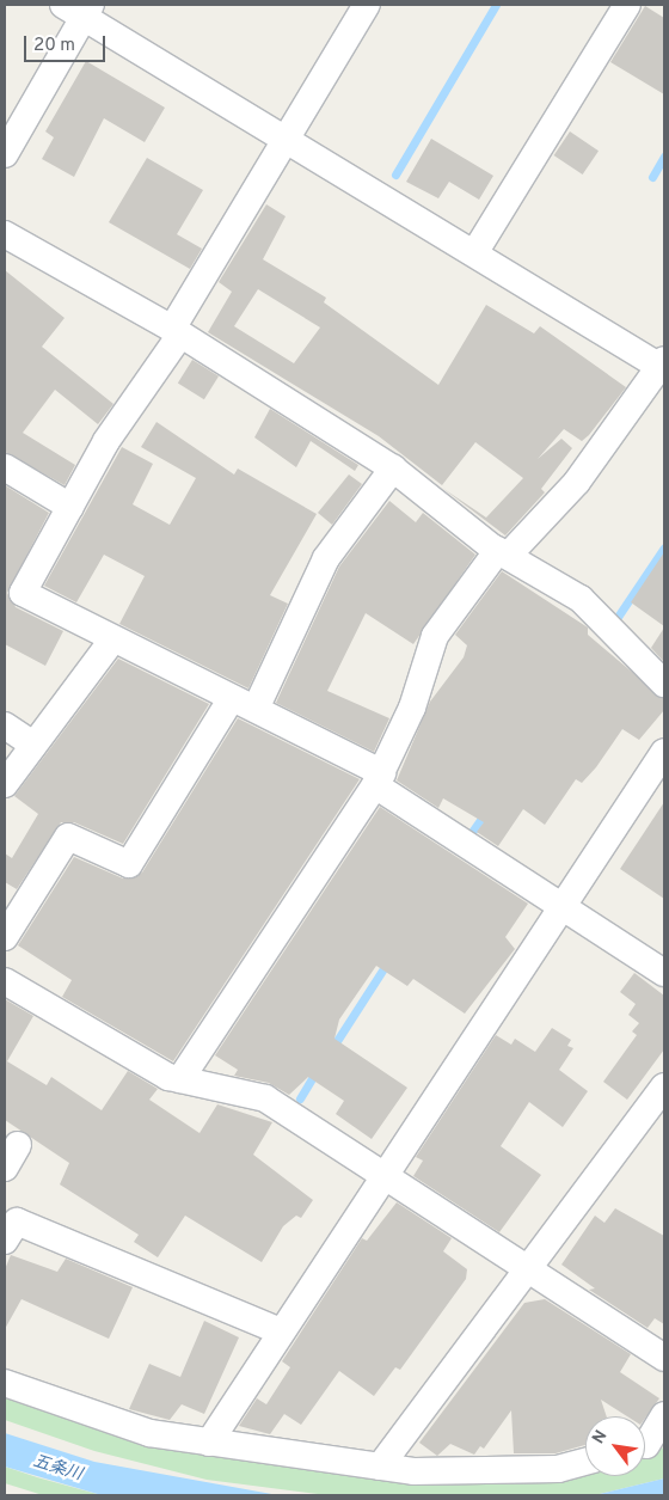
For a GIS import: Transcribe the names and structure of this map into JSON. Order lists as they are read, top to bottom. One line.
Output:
{"water":["五条川"],"scale_bar":"20 m","north":"top left"}
